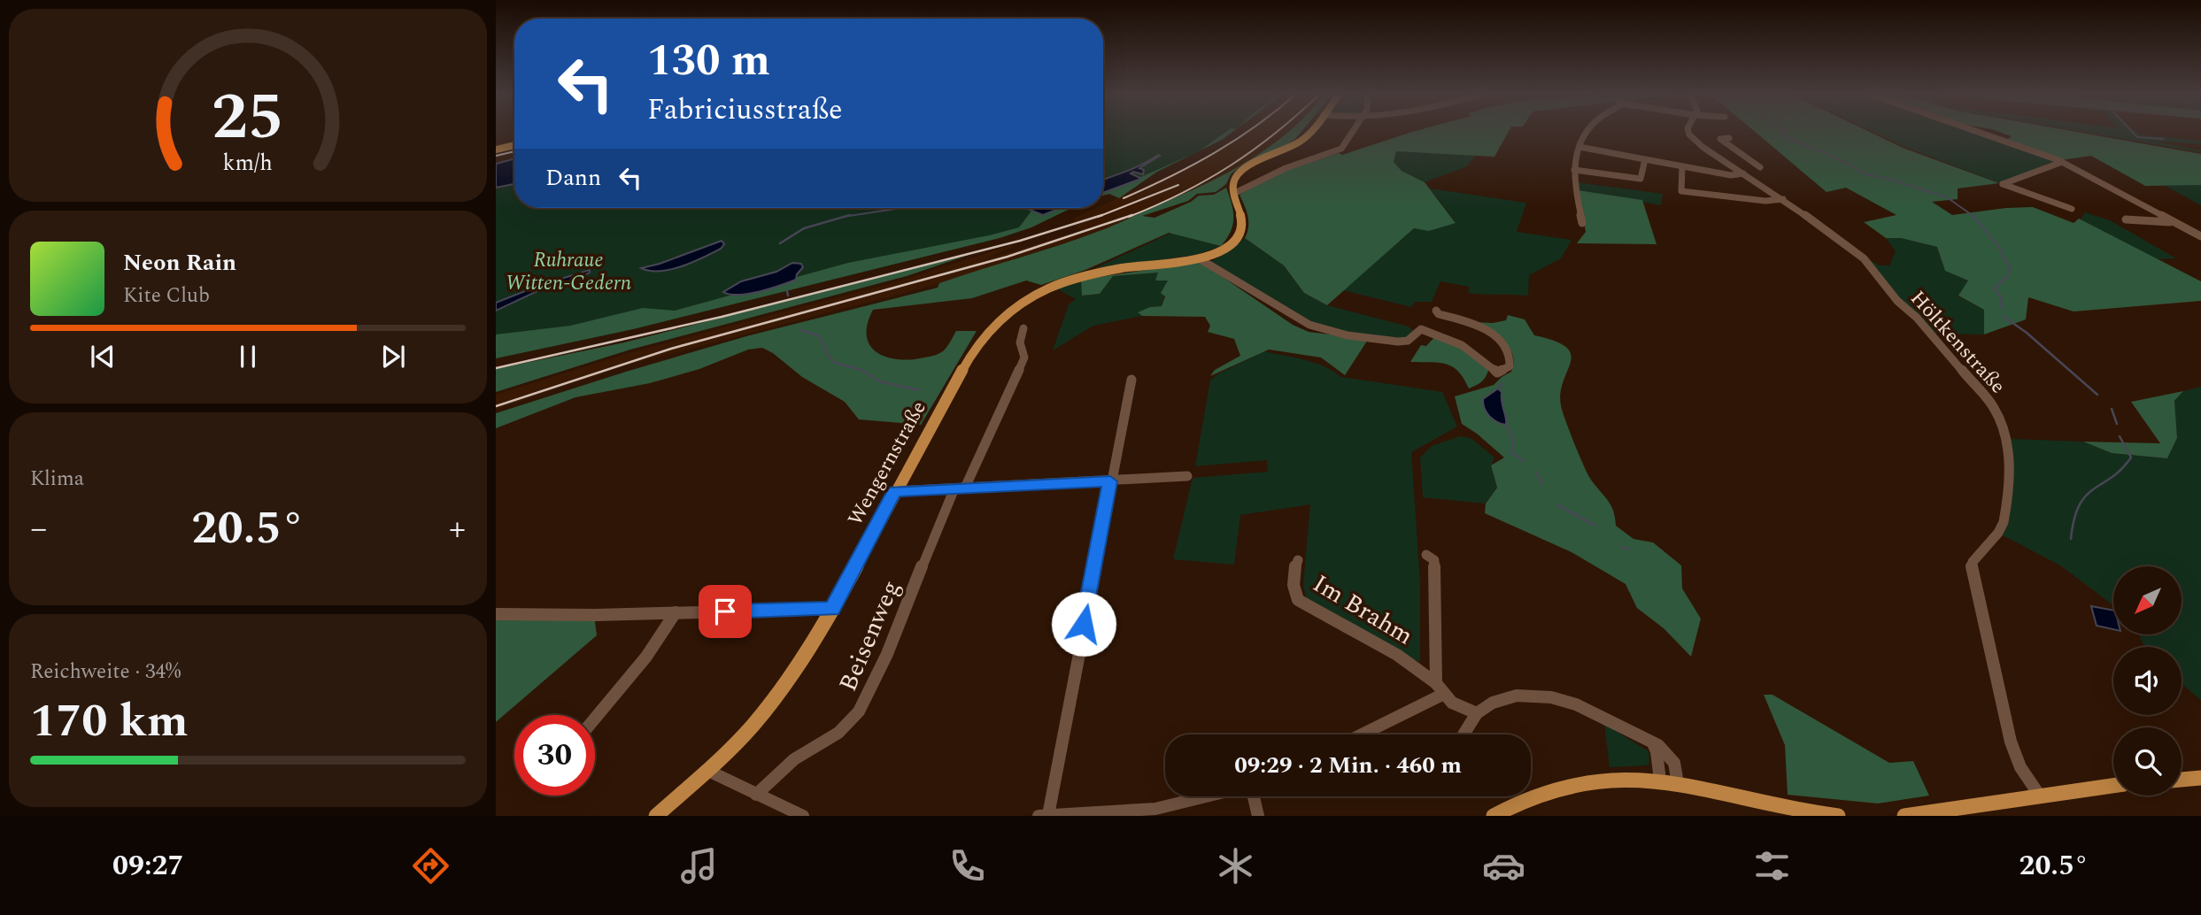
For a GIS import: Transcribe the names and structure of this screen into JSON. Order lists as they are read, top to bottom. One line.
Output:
{"streets":{"main road":["Wengernstraße"],"street":["Höltkenstraße","Im Brahm","Beisenweg"]},"parks":["Ruhraue Witten-Gedern"],"north":"bottom left","page":{"turn":["130 m","Fabriciusstraße"],"then":"Dann","song":["Neon Rain","Kite Club"],"tile":["Klima",["Reichweite · 34%","170 km"]],"heat":["−","20.5°","+"],"limit":"30","trip":"09:29 · 2 Min. · 460 m","tabs":["09:27","20.5°"],"gauge":["25","km/h"]}}
